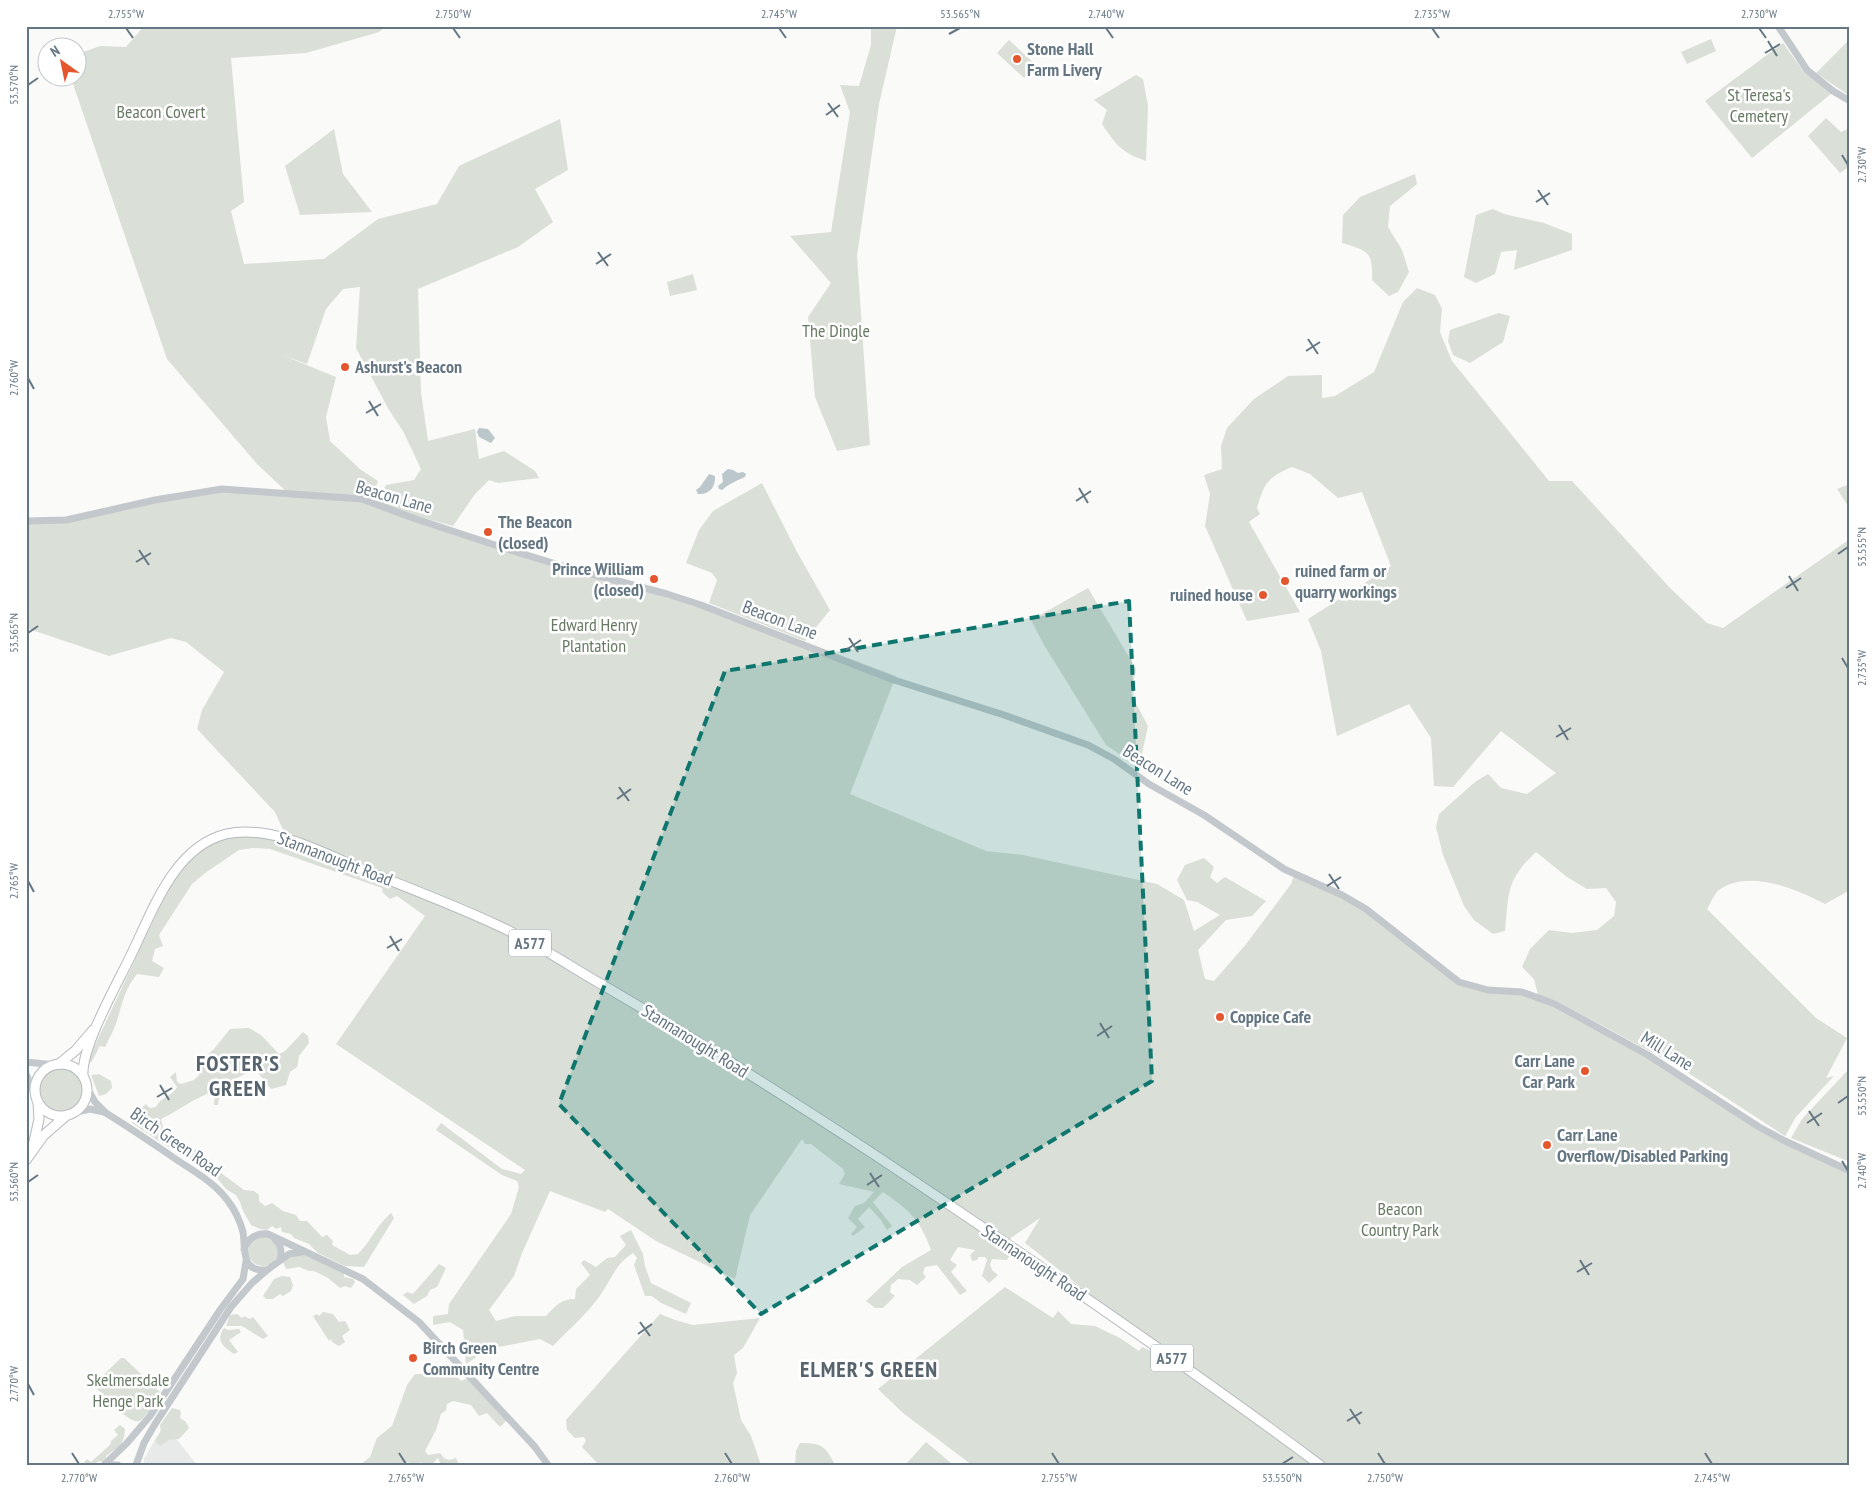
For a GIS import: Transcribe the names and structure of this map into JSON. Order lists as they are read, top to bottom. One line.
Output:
{"streets":{"main road":["Stannanought Road","A577"],"street":["Beacon Lane","Mill Lane","Birch Green Road"]},"crossings":[["Beacon Lane","Mill Lane"],["Stannanought Road","A577"],["Stannanought Road","Birch Green Road"],["A577","Birch Green Road"]],"districts":["FOSTER'S GREEN","ELMER'S GREEN"],"parks":["St Teresa's Cemetery","Beacon Covert","The Dingle","Edward Henry Plantation","Beacon Country Park","Skelmersdale Henge Park"],"places":["Stone Hall Farm Livery","Ashurst's Beacon","The Beacon (closed)","Prince William (closed)","ruined farm or quarry workings","ruined house","Coppice Cafe","Carr Lane Car Park","Carr Lane Overflow/Disabled Parking","Birch Green Community Centre"],"north":"top left","coordinates":["2.755°W","2.750°W","2.745°W","53.565°N","2.740°W","2.735°W","2.730°W","53.570°N","2.760°W","53.555°N","2.765°W","53.550°N","53.560°N","2.770°W"]}
